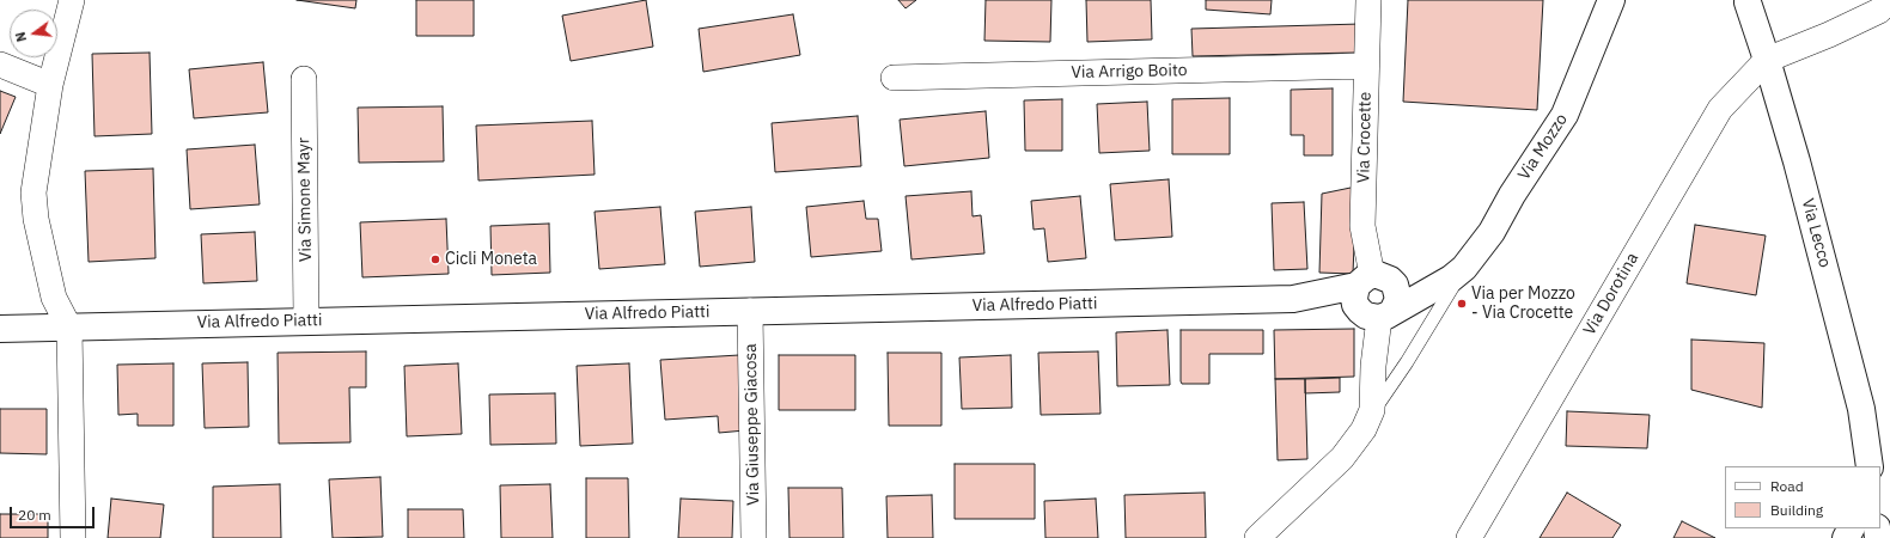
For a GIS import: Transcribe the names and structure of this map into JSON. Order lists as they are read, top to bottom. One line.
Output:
{"streets":{"main road":["Via Mozzo","Via Lecco","Via Alfredo Piatti"],"street":["Via Arrigo Boito","Via Crocette","Via Simone Mayr","Via Dorotina","Via Giuseppe Giacosa"]},"crossings":[["Via Arrigo Boito","Via Crocette"],["Via Crocette","Via Alfredo Piatti"],["Via Mozzo","Via Alfredo Piatti"],["Via Simone Mayr","Via Alfredo Piatti"],["Via Lecco","Via Dorotina"],["Via Alfredo Piatti","Via Giuseppe Giacosa"]],"places":["Cicli Moneta","Via per Mozzo - Via Crocette"],"legend":["Road","Building"],"scale_bar":"20 m","north":"left"}
